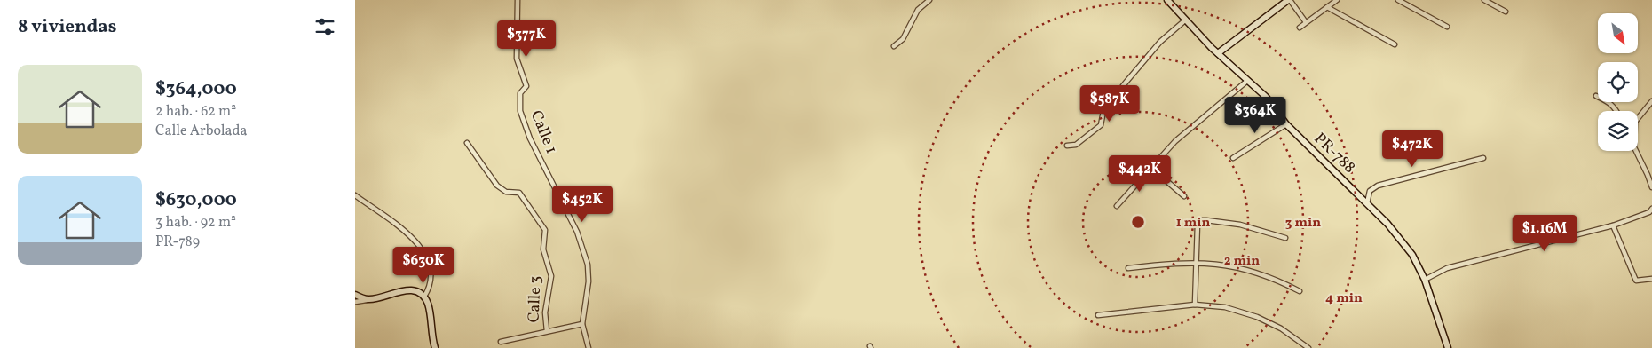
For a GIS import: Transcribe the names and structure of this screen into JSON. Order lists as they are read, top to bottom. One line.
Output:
{"streets":{"street":["Calle 1","PR-788","Calle 3"]},"north":"bottom right","page":{"heading":"8 viviendas","price":["$377K","$587K","$364K","$472K","$442K","$452K","$1.16M","$630K"],"list":[{"name":"$364,000","note":"2 hab. · 62 m² · Calle Arbolada"},{"name":"$630,000","note":"3 hab. · 92 m² · PR-789"}]},"rings":["1 min","3 min","2 min","4 min"]}
